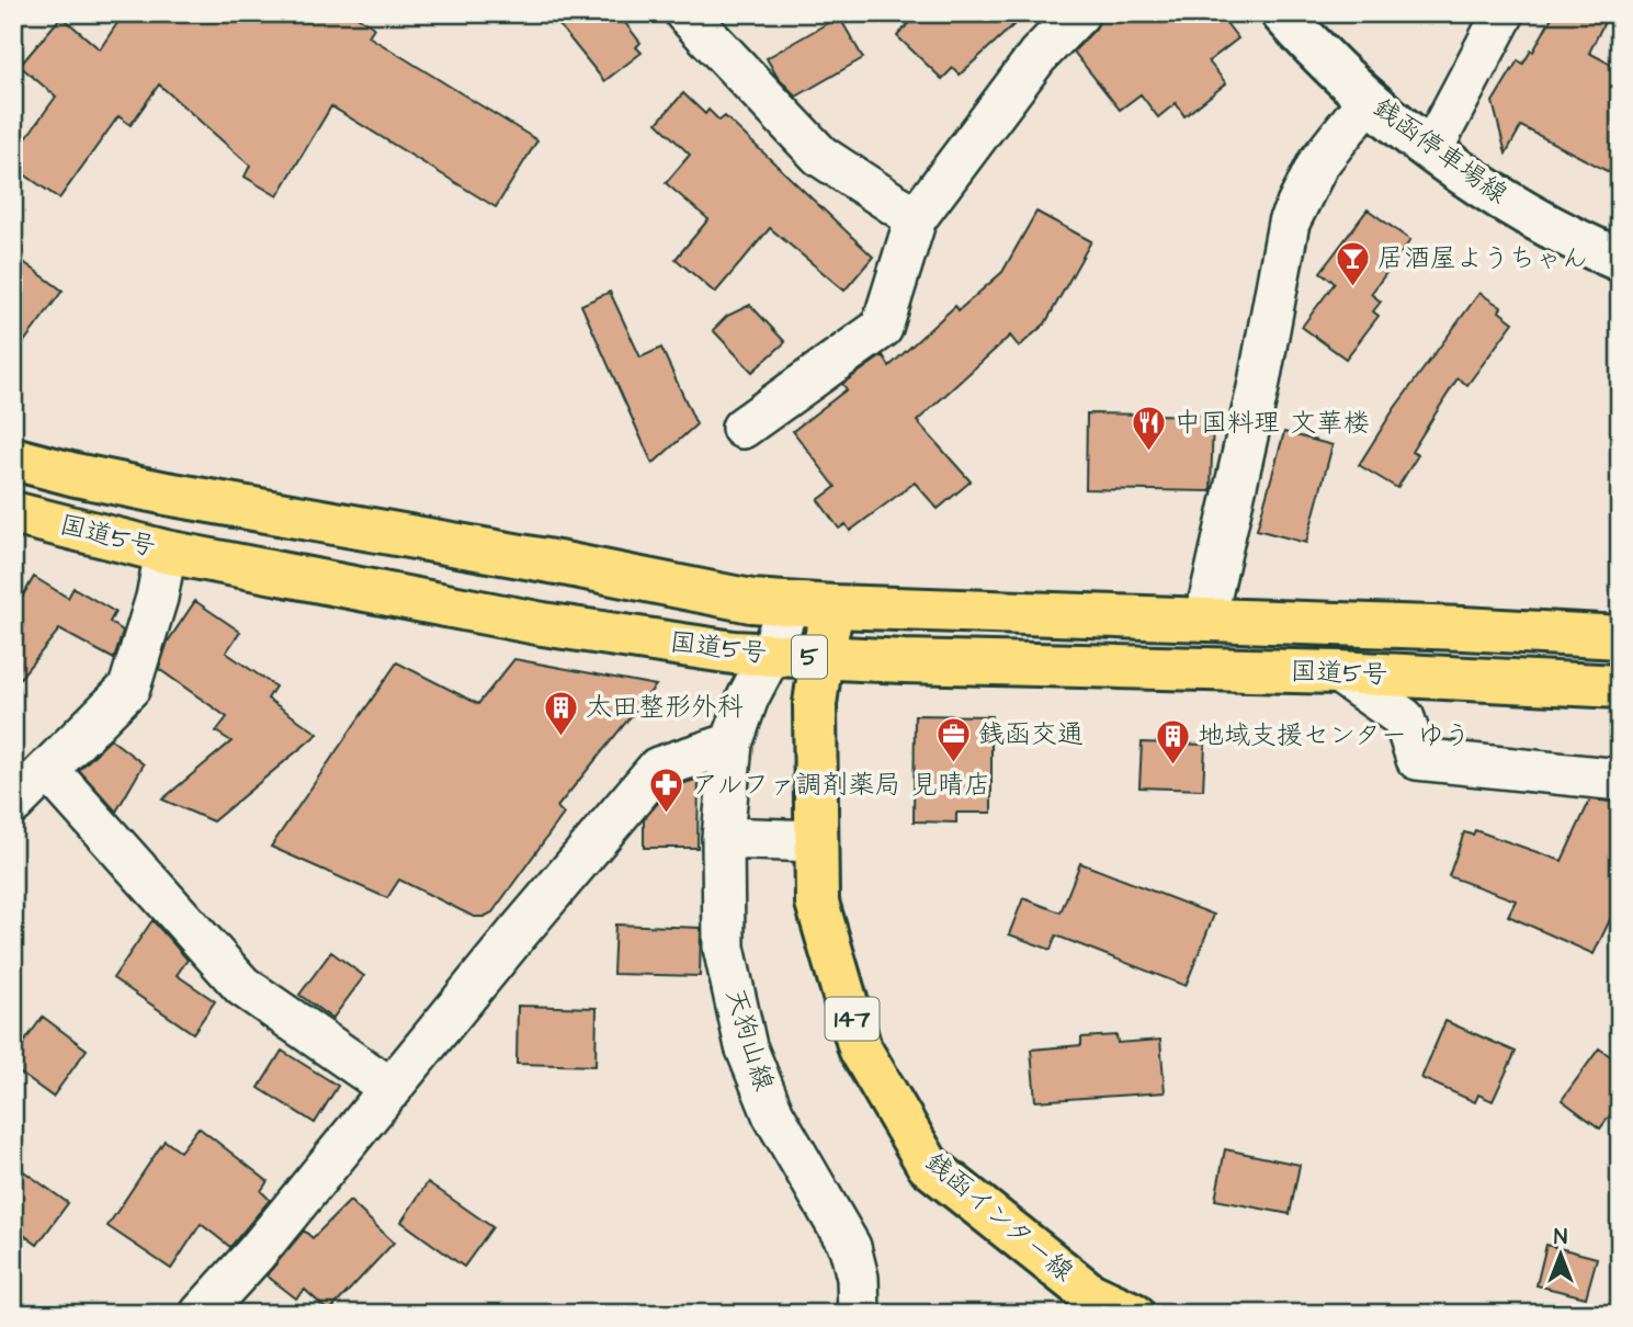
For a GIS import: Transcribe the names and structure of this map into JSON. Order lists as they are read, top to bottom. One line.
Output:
{"streets":{"main road":["銭函停車場線","国道5号","5","147","銭函インター線"],"street":["天狗山線"]},"crossings":[["国道5号","天狗山線"],["国道5号","銭函インター線"]],"places":{"bar":["居酒屋ようちゃん"],"restaurant":["中国料理 文華楼"],"building":["太田整形外科","地域支援センター ゆう"],"office":["銭函交通"],"pharmacy":["アルファ調剤薬局 見晴店"]},"north":"top"}
